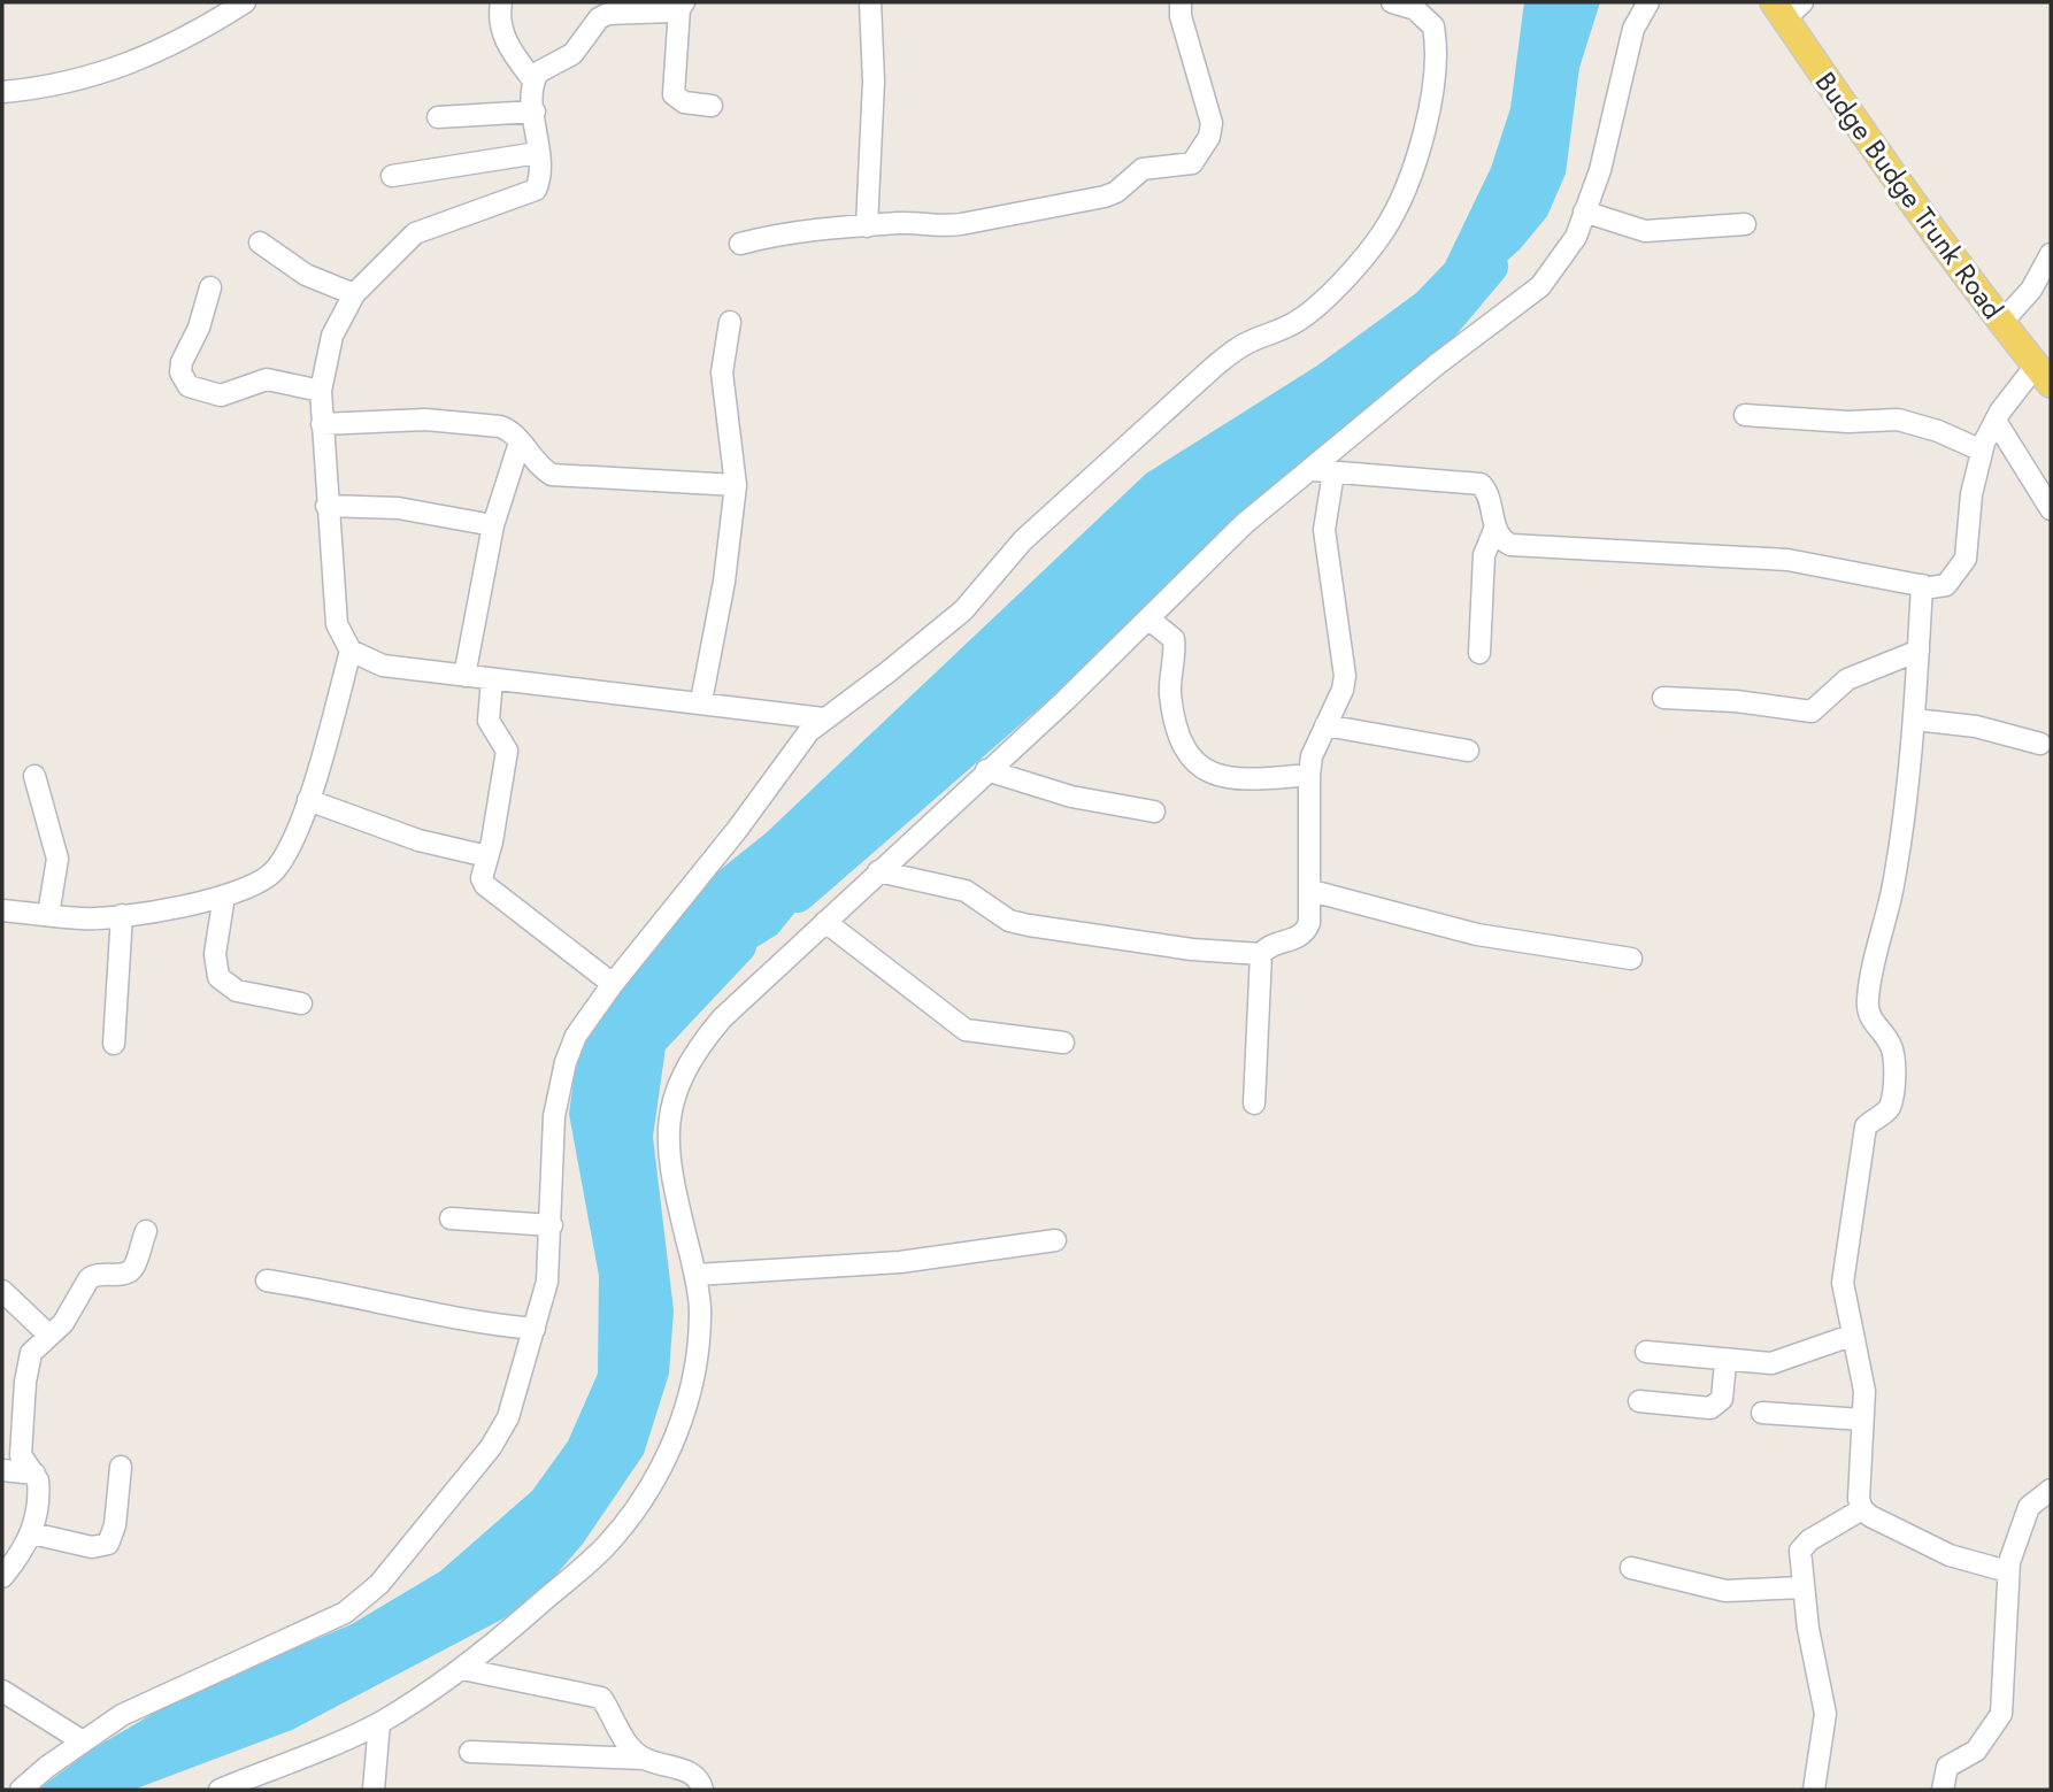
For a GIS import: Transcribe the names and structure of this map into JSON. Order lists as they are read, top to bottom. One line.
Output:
{"streets":{"main road":["Budge Budge Trunk Road"]}}
